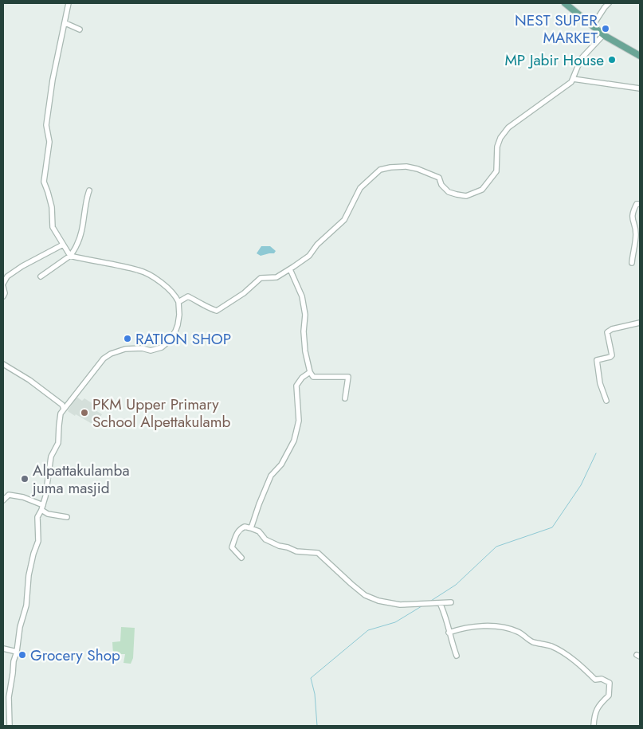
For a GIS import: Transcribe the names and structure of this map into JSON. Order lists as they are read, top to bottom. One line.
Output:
{"places":["NEST SUPER MARKET","MP Jabir House","RATION SHOP","PKM Upper Primary School Alpettakulamb","Alpattakulamba juma masjid","Grocery Shop"]}
